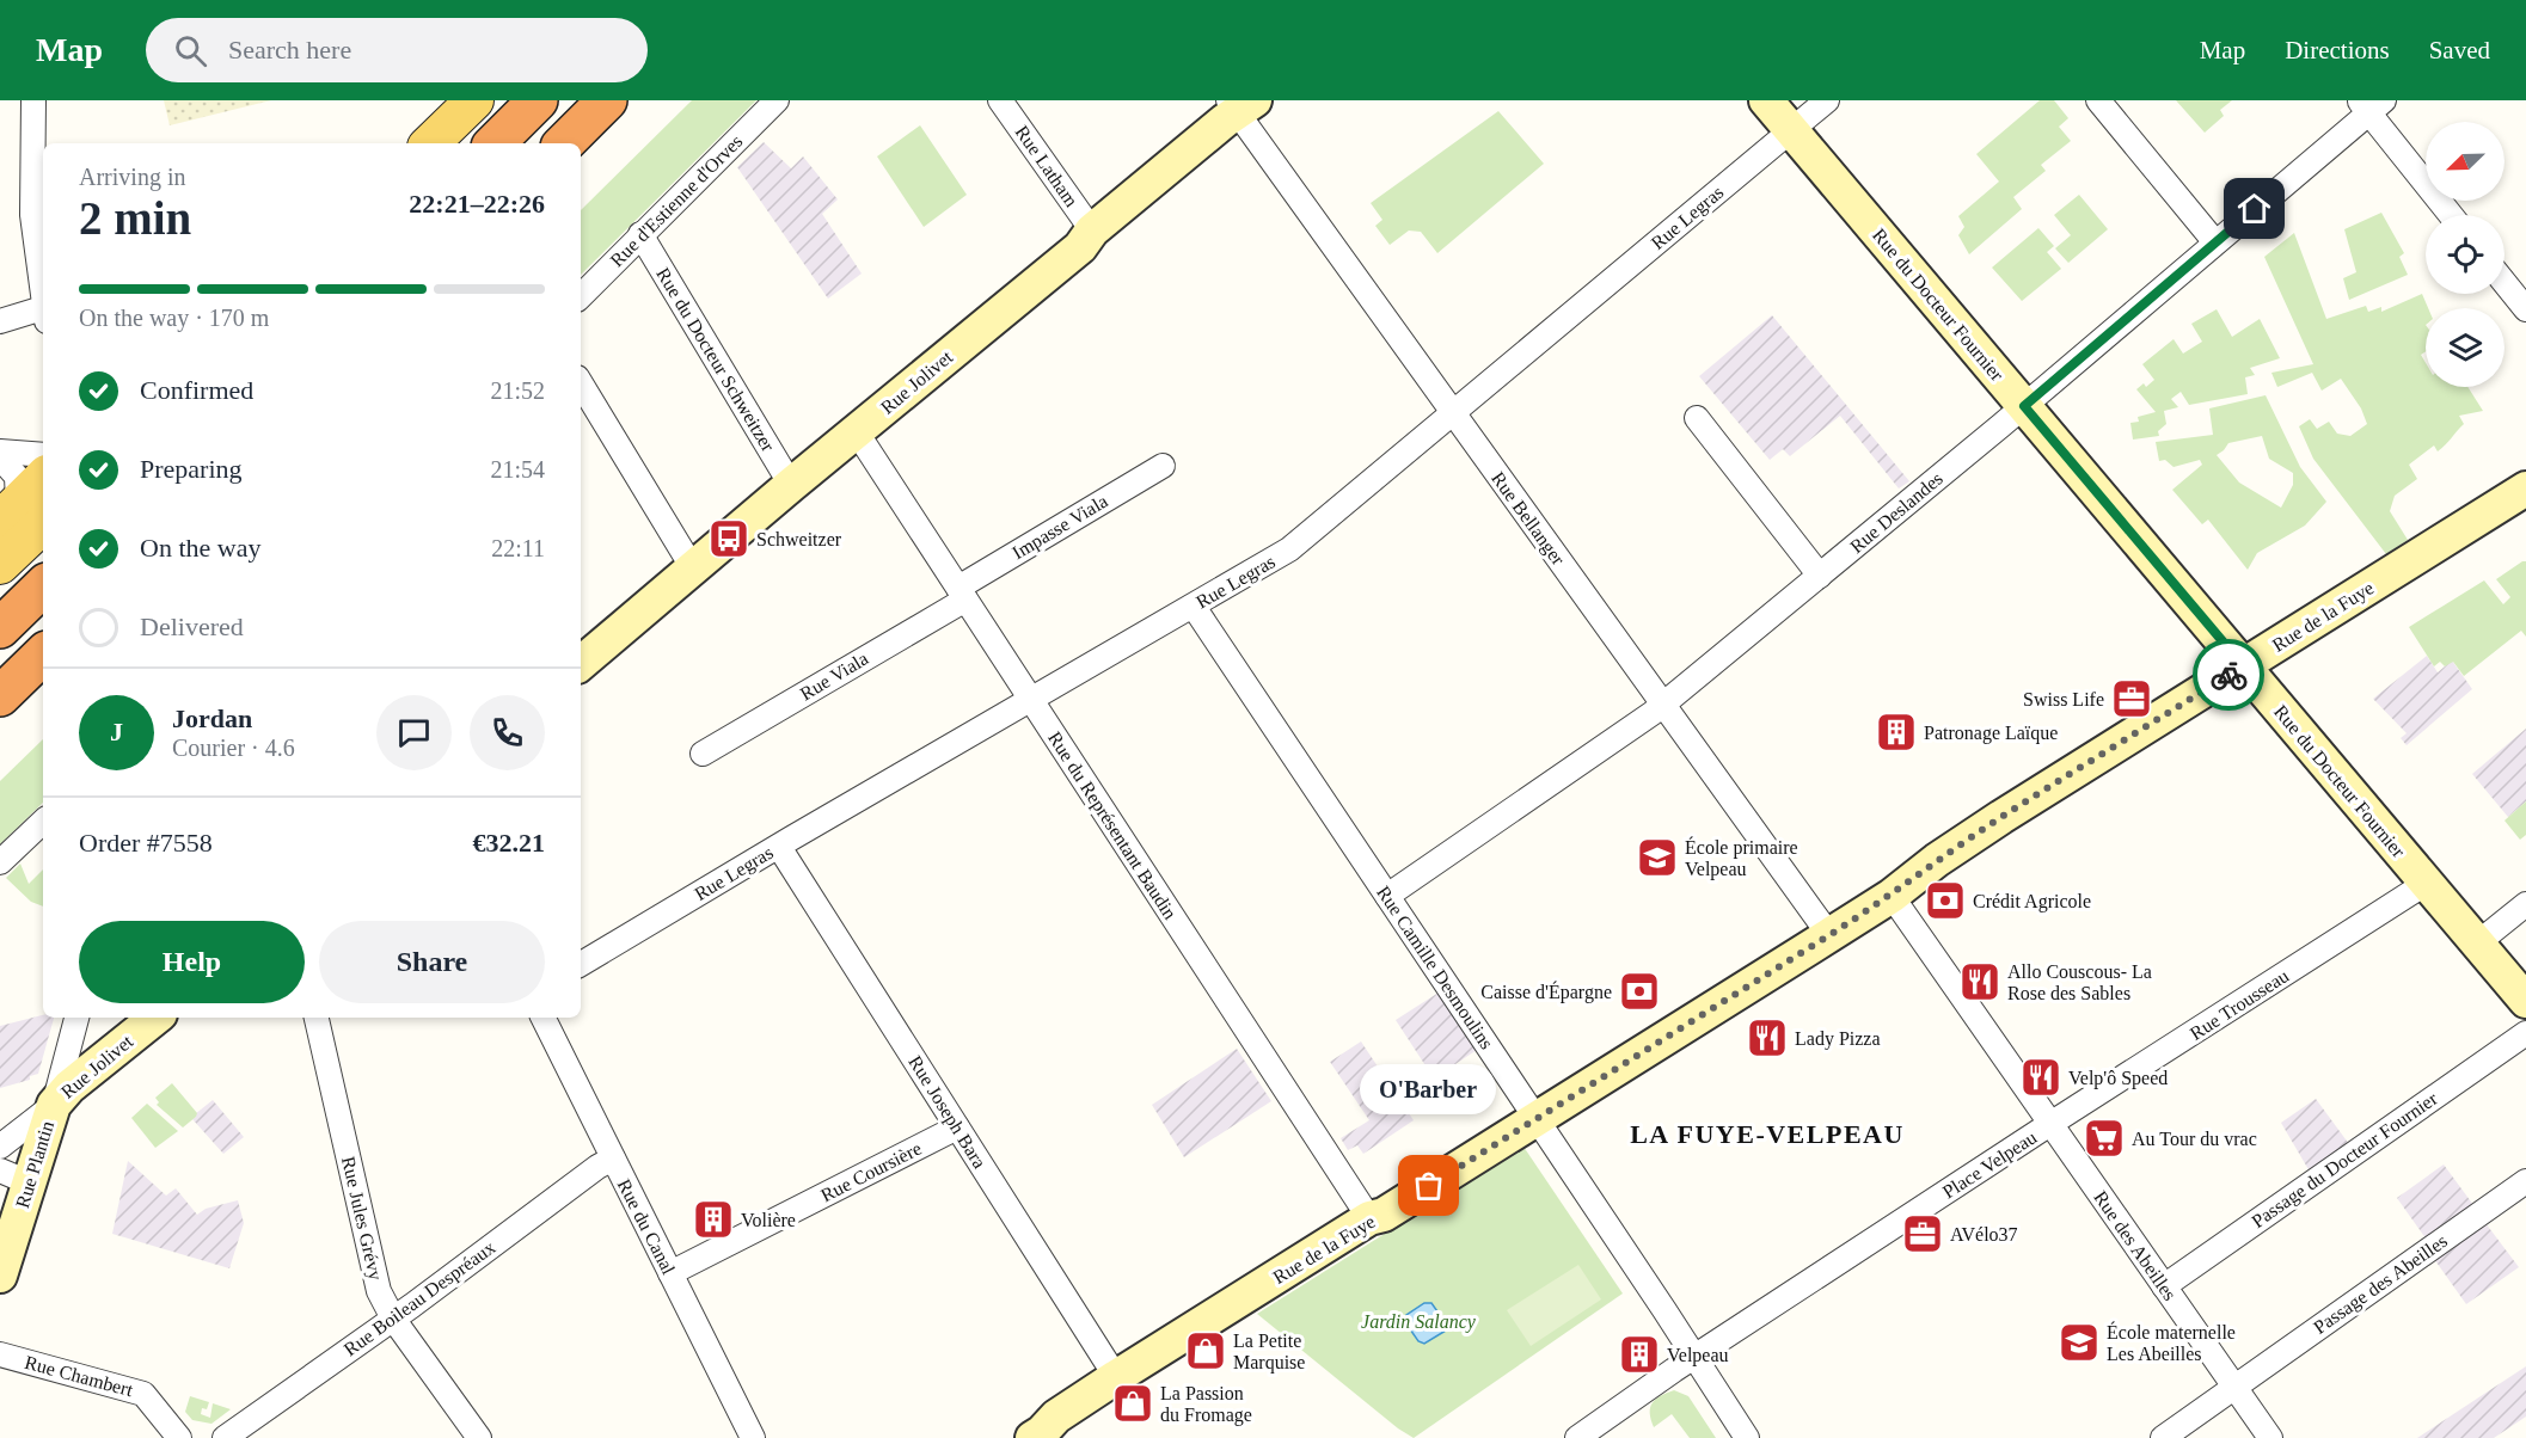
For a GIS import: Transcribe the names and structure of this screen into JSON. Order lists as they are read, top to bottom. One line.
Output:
{"streets":{"street":["Rue Latham","Rue d'Estienne d'Orves","Rue Legras","Rue du Docteur Fournier","Rue du Docteur Schweitzer","Rue Jolivet","Rue Deslandes","Rue Bellanger","Impasse Viala","Rue de la Fuye","Rue Viala","Rue du Représentant Baudin","Rue Camille Desmoulins","Rue Trousseau","Rue Joseph Bara","Passage du Docteur Fournier","Rue Plantin","Place Velpeau","Rue Coursière","Rue Jules Grévy","Rue du Canal","Rue des Abeilles","Passage des Abeilles","Rue Boileau Despréaux","Rue Chambert"]},"crossings":[["Rue Latham","Rue Jolivet"],["Rue d'Estienne d'Orves","Rue du Docteur Schweitzer"],["Rue Legras","Rue du Docteur Fournier"],["Rue Legras","Rue Bellanger"],["Rue Legras","Rue du Représentant Baudin"],["Rue Legras","Rue Camille Desmoulins"],["Rue Legras","Rue Joseph Bara"],["Rue du Docteur Fournier","Rue Deslandes"],["Rue du Docteur Fournier","Rue de la Fuye"],["Rue du Docteur Fournier","Rue Trousseau"],["Rue du Docteur Schweitzer","Rue Jolivet"],["Rue Jolivet","Rue Bellanger"],["Rue Jolivet","Rue du Représentant Baudin"],["Rue Jolivet","Rue Plantin"],["Rue Deslandes","Rue Bellanger"],["Rue Deslandes","Rue Camille Desmoulins"],["Rue Bellanger","Rue de la Fuye"],["Impasse Viala","Rue Viala"],["Impasse Viala","Rue du Représentant Baudin"],["Rue de la Fuye","Rue du Représentant Baudin"],["Rue de la Fuye","Rue Camille Desmoulins"],["Rue de la Fuye","Rue Joseph Bara"],["Rue de la Fuye","Place Velpeau"],["Rue Viala","Rue du Représentant Baudin"],["Rue Camille Desmoulins","Place Velpeau"],["Rue Trousseau","Place Velpeau"],["Rue Trousseau","Rue des Abeilles"],["Rue Joseph Bara","Rue Coursière"],["Passage du Docteur Fournier","Rue des Abeilles"],["Place Velpeau","Rue des Abeilles"],["Rue Coursière","Rue du Canal"],["Rue Jules Grévy","Rue Boileau Despréaux"],["Rue du Canal","Rue Boileau Despréaux"],["Rue des Abeilles","Passage des Abeilles"]],"districts":["LA FUYE-VELPEAU"],"parks":["Jardin Salancy"],"places":{"bus stop":["Schweitzer"],"office":["Swiss Life","AVélo37"],"building":["Patronage Laïque","Volière","Velpeau"],"school or university":["École primaire Velpeau","École maternelle Les Abeilles"],"bank":["Crédit Agricole","Caisse d'Épargne"],"restaurant":["Allo Couscous- La Rose des Sables","Lady Pizza","Velp'ô Speed"],"supermarket":["Au Tour du vrac"],"other":["O'Barber"],"shop":["La Petite Marquise","La Passion du Fromage"]},"north":"bottom left","page":{"header":"Map","search":"Search here","nav":["Map","Directions","Saved"],"heading":["2 min","Arriving in","22:21–22:26"],"panel":["Jordan","Courier · 4.6","Order #7558","€32.21"],"bar":"On the way · 170 m","list":[["Confirmed","21:52"],["Preparing","21:54"],["On the way","22:11"],"Delivered"],"round":"J","buttons":["Help","Share"],"bubble":"O'Barber"}}
